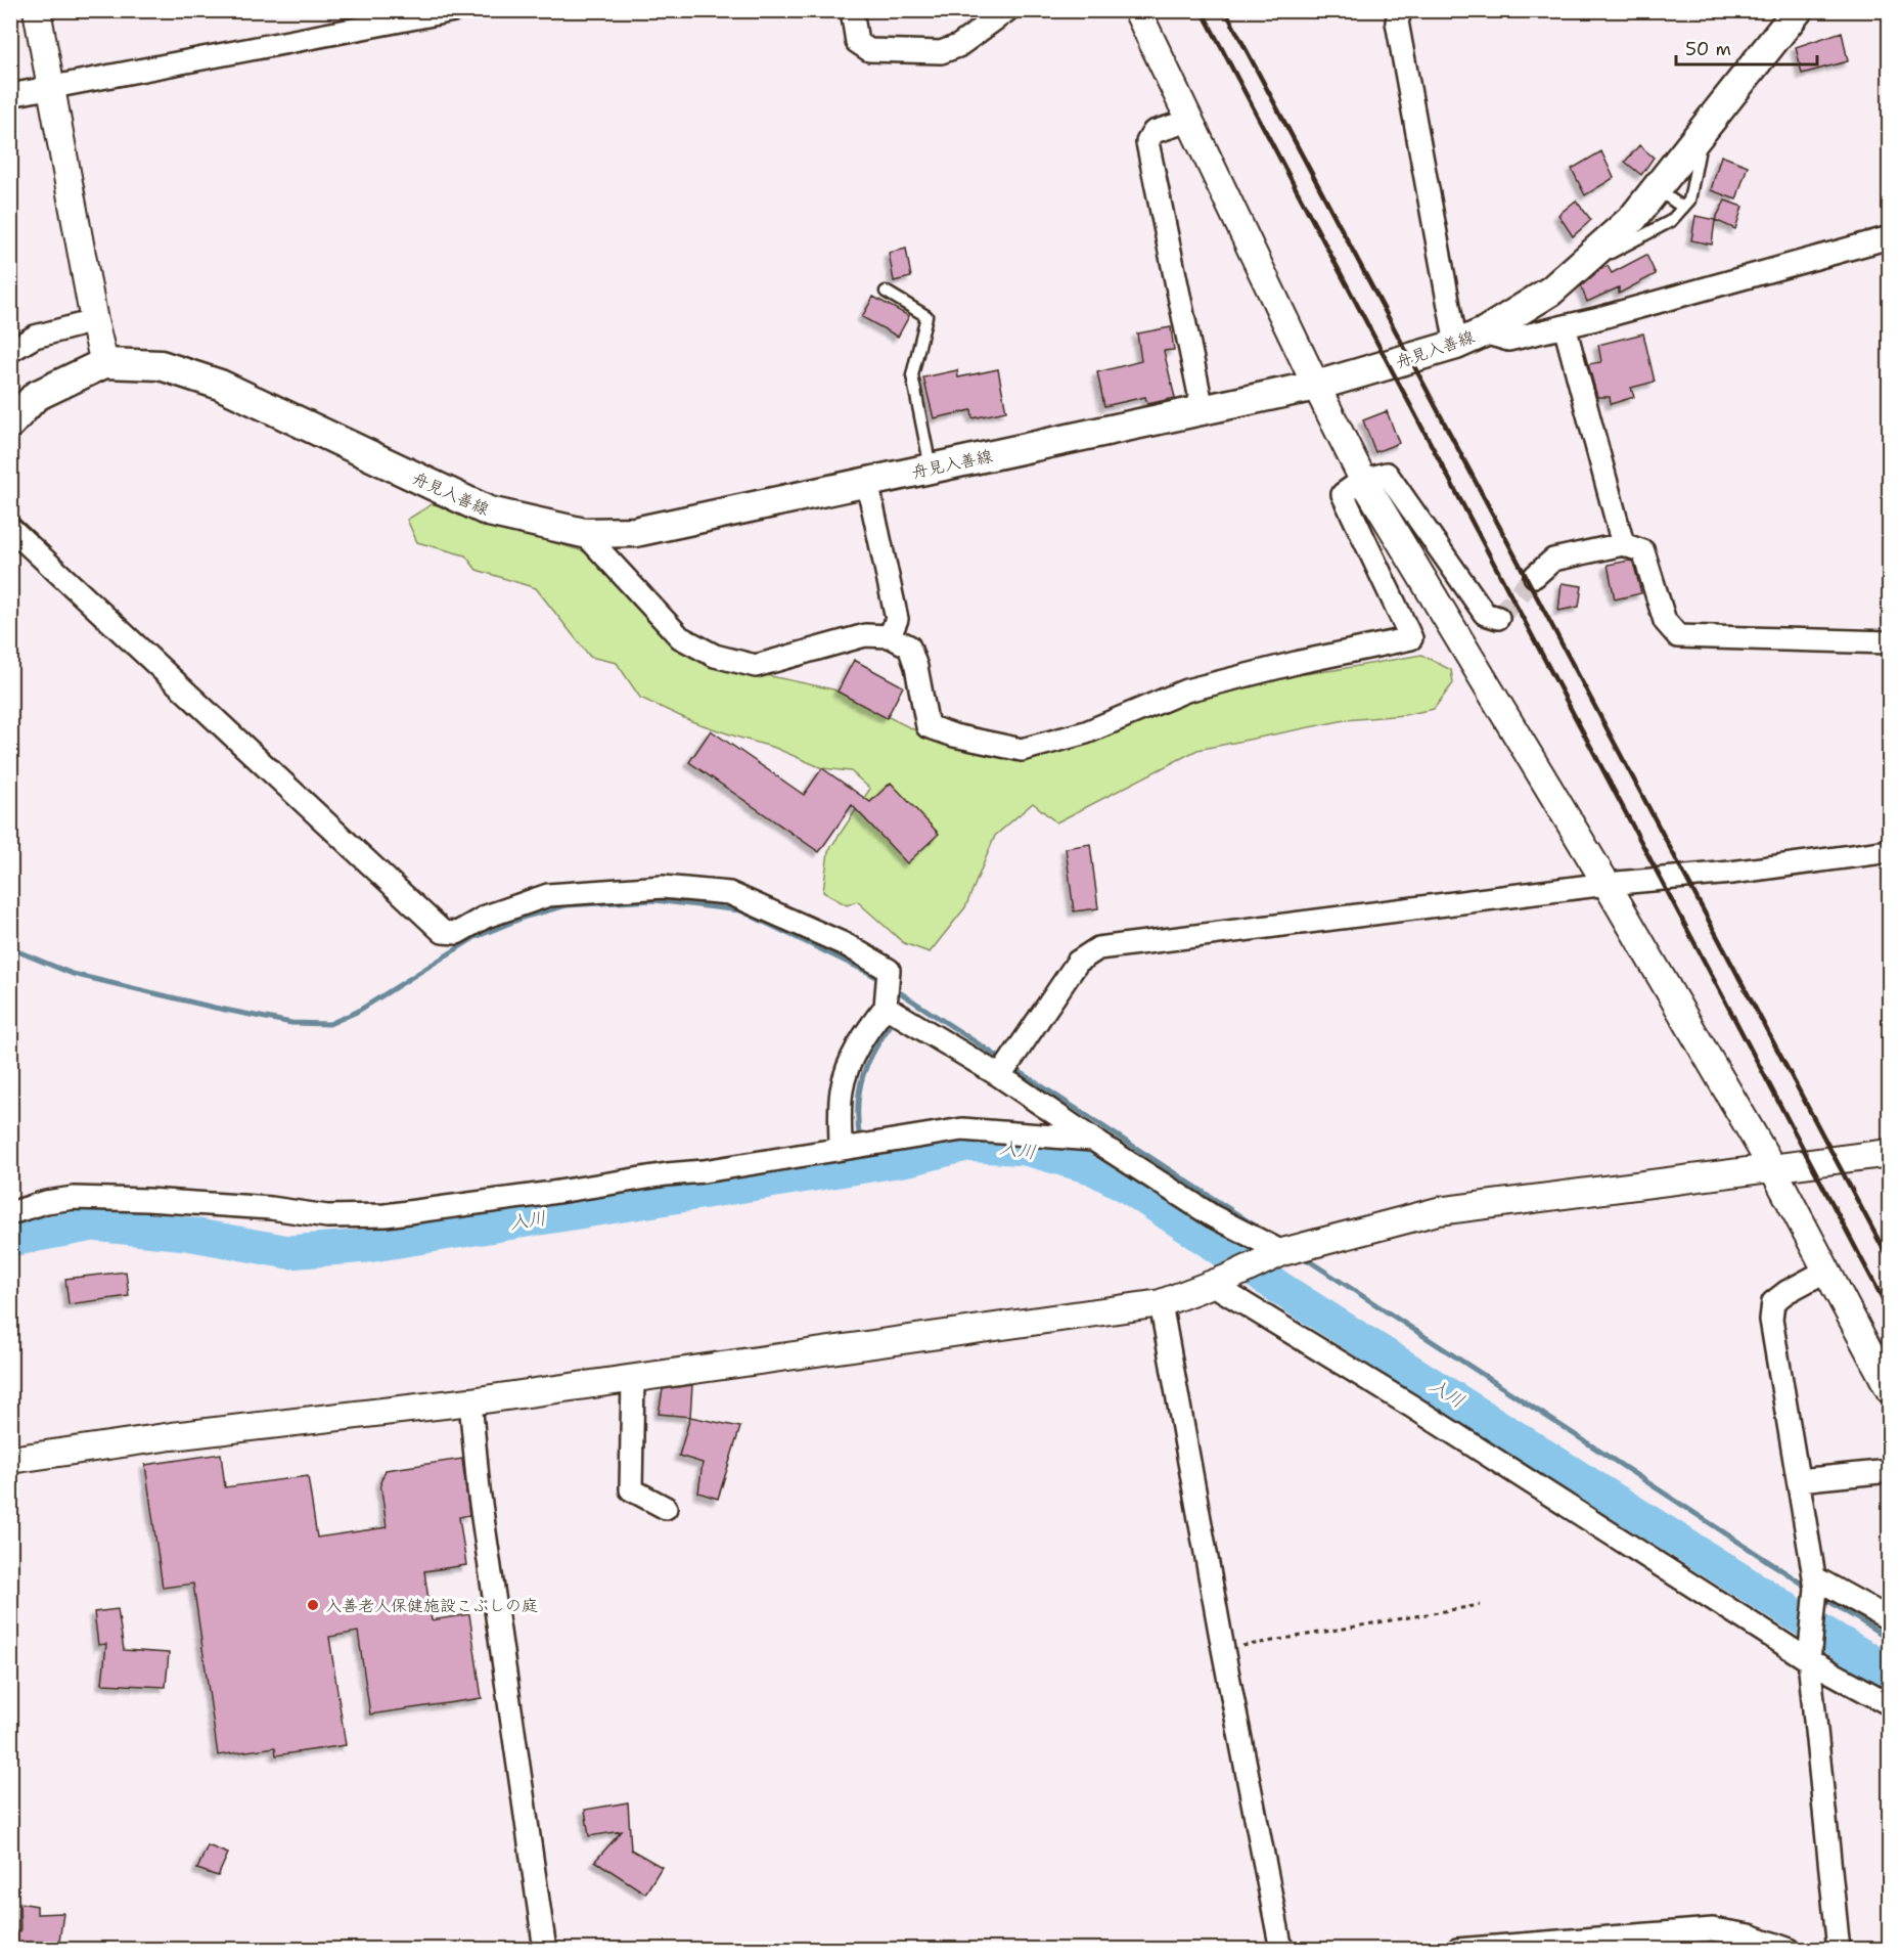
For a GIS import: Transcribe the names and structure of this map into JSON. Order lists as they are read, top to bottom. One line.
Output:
{"streets":{"main road":["舟見入善線"]},"water":["入川"],"places":["入善老人保健施設こぶしの庭"],"scale_bar":"50 m"}
